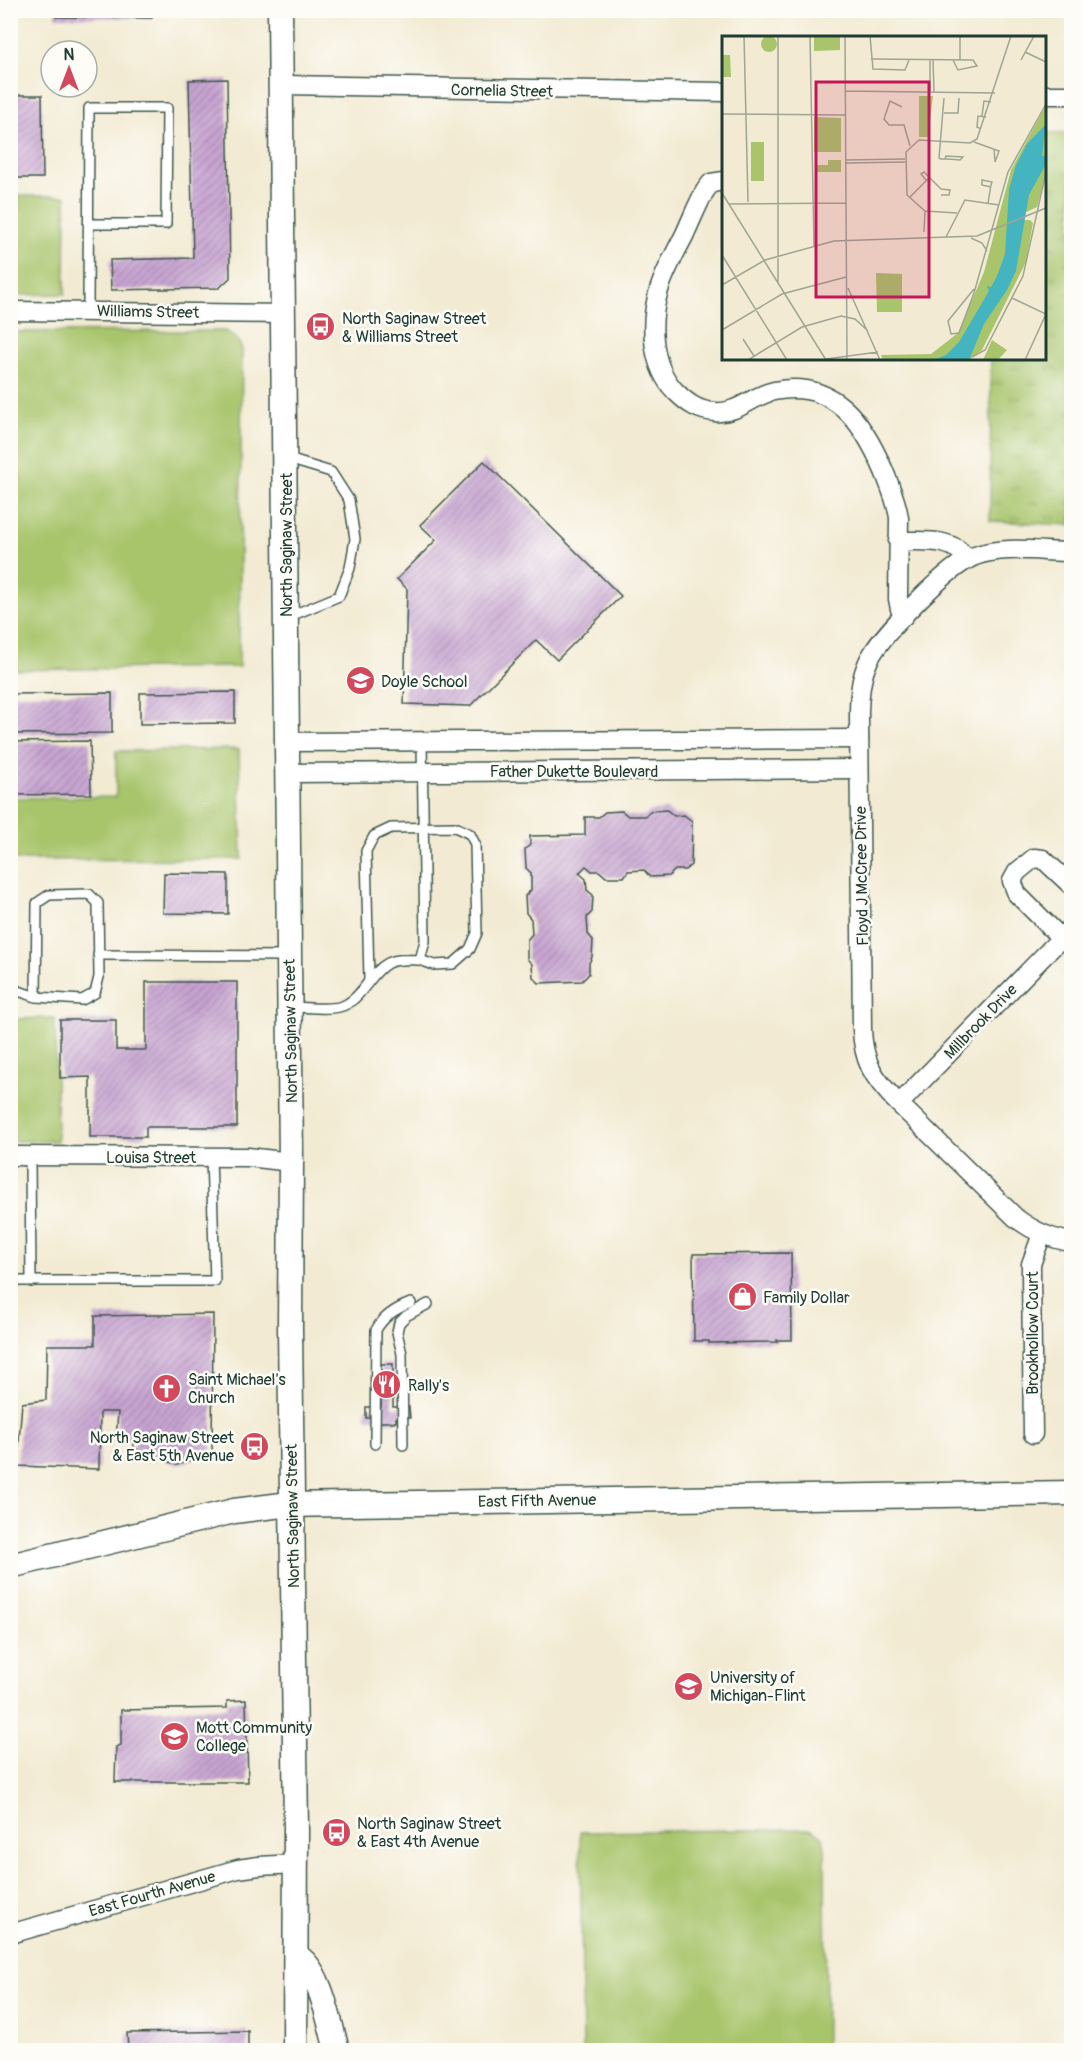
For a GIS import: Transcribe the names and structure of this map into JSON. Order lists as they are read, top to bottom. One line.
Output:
{"streets":{"main road":["North Saginaw Street","East Fifth Avenue"],"street":["Cornelia Street","Williams Street","Father Dukette Boulevard","Floyd J McCree Drive","Millbrook Drive","Louisa Street","Brookhollow Court","East Fourth Avenue"]},"crossings":[["Cornelia Street","North Saginaw Street"],["Williams Street","North Saginaw Street"],["North Saginaw Street","Father Dukette Boulevard"],["North Saginaw Street","Louisa Street"],["North Saginaw Street","East Fifth Avenue"],["North Saginaw Street","East Fourth Avenue"],["Father Dukette Boulevard","Floyd J McCree Drive"],["Floyd J McCree Drive","Millbrook Drive"],["Floyd J McCree Drive","Brookhollow Court"]],"places":{"bus stop":["North Saginaw Street & Williams Street","North Saginaw Street & East 5th Avenue","North Saginaw Street & East 4th Avenue"],"school or university":["Doyle School","University of Michigan-Flint","Mott Community College"],"shop":["Family Dollar"],"restaurant":["Rally's"],"church":["Saint Michael's Church"]},"north":"top"}
